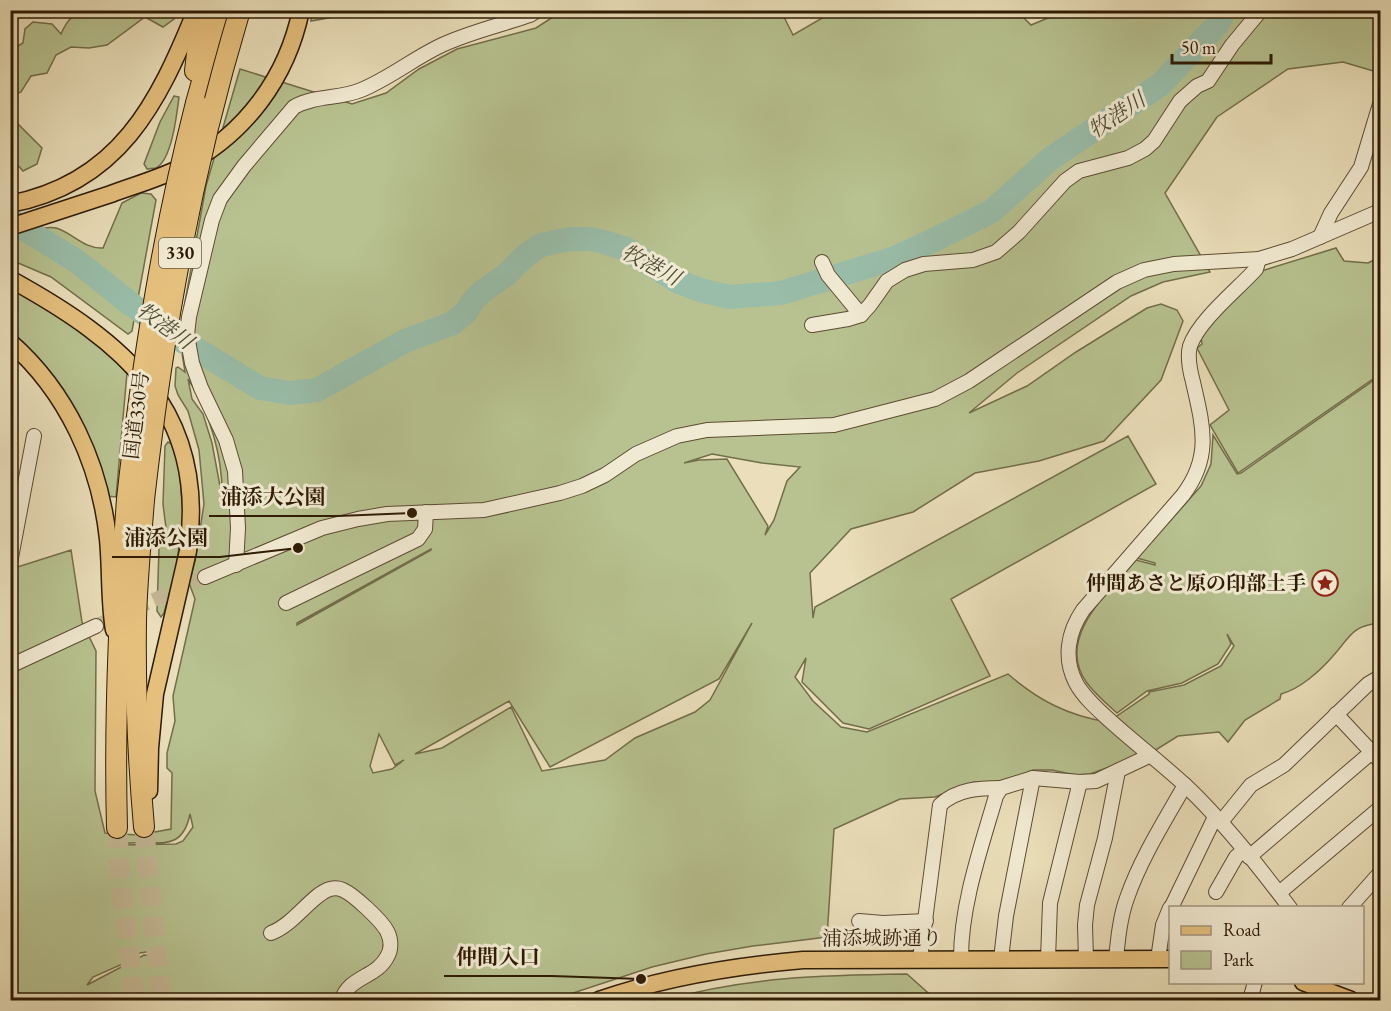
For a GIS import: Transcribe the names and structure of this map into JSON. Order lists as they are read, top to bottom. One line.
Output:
{"streets":{"highway":["330","国道330号"],"main road":["浦添城跡通り"]},"crossings":[["330","国道330号"]],"water":["牧港川"],"places":{"other":["浦添大公園","浦添公園","仲間入口"],"place":["仲間あさと原の印部土手"]},"legend":["Road","Park"],"scale_bar":"50 m"}
